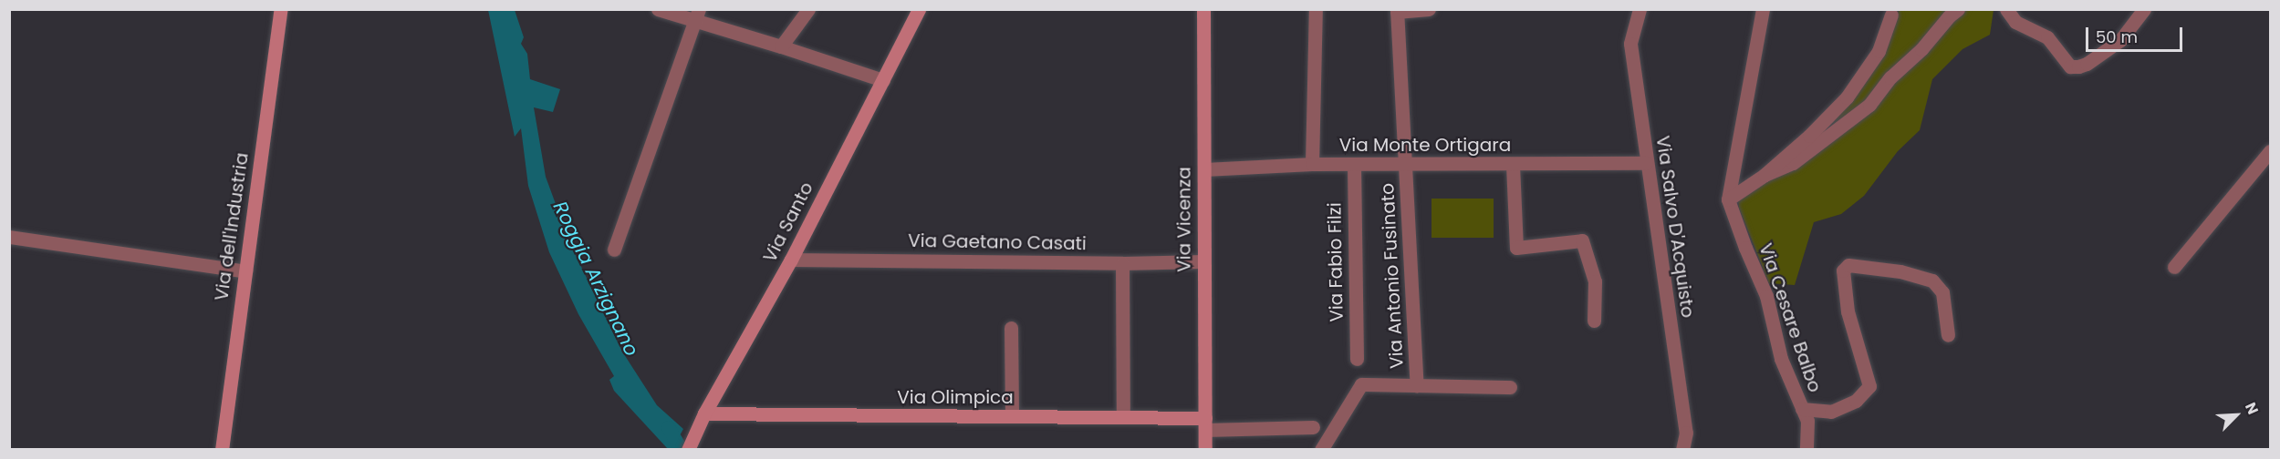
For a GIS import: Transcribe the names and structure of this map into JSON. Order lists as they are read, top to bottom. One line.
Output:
{"streets":{"street":["Via Monte Ortigara","Via Vicenza","Via Santo","Via dell'Industria","Via Salvo D'Acquisto","Via Gaetano Casati","Via Fabio Filzi","Via Antonio Fusinato","Via Cesare Balbo","Via Olimpica"]},"crossings":[["Via Monte Ortigara","Via Vicenza"],["Via Monte Ortigara","Via Salvo D'Acquisto"],["Via Monte Ortigara","Via Fabio Filzi"],["Via Monte Ortigara","Via Antonio Fusinato"],["Via Vicenza","Via Gaetano Casati"],["Via Vicenza","Via Olimpica"],["Via Santo","Via Gaetano Casati"],["Via Santo","Via Olimpica"]],"water":["Roggia Arzignano"],"scale_bar":"50 m","north":"top right"}
